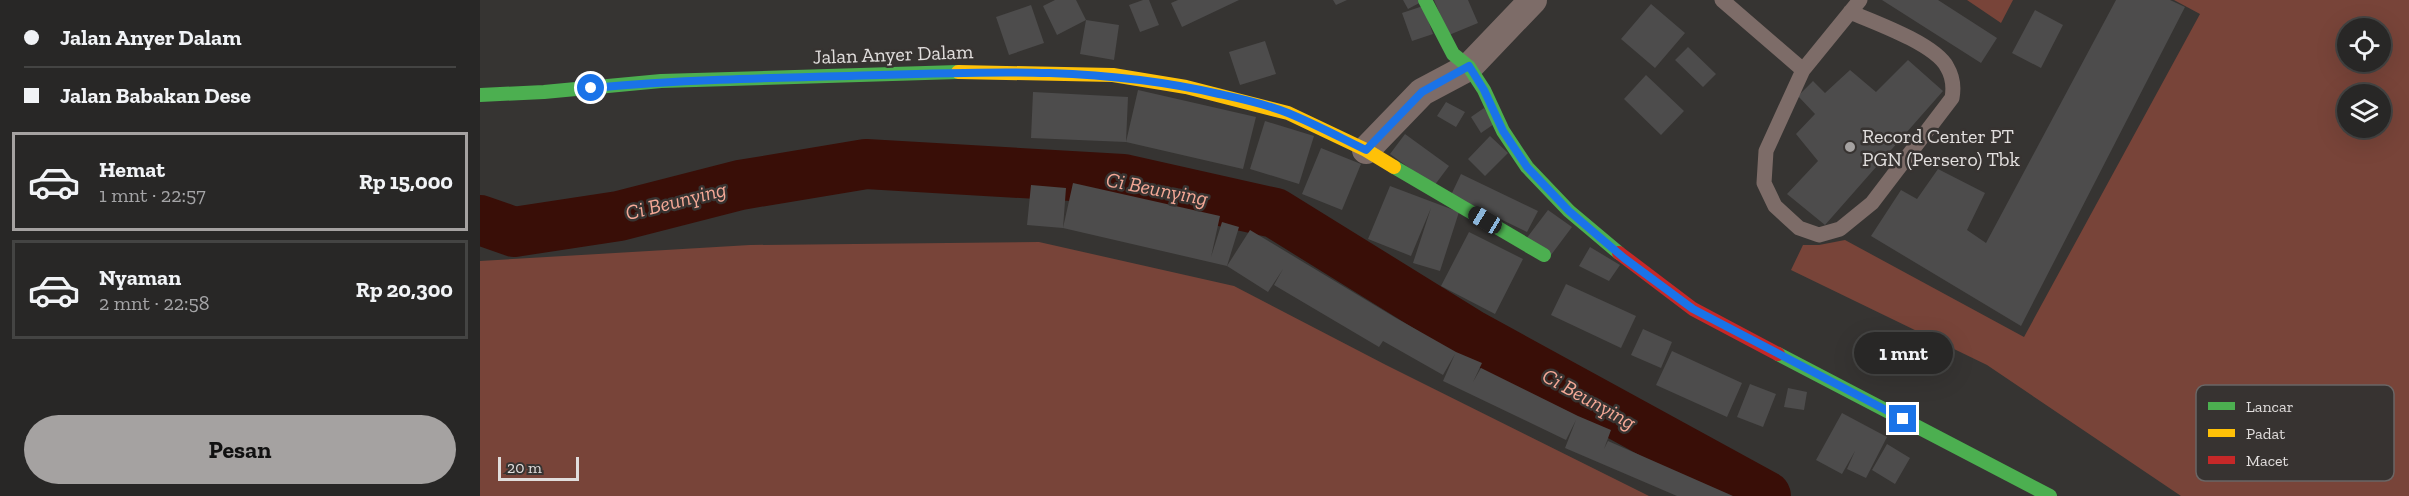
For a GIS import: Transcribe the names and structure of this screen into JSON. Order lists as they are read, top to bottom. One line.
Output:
{"streets":{"street":["Jalan Anyer Dalam"]},"water":["Ci Beunying"],"places":["Record Center PT PGN (Persero) Tbk"],"legend":["Lancar","Padat","Macet"],"scale_bar":"20 m","page":{"banner":["Jalan Anyer Dalam","Jalan Babakan Dese"],"list":[{"name":"Hemat","note":"1 mnt · 22:57","value":"Rp 15,000"},{"name":"Nyaman","note":"2 mnt · 22:58","value":"Rp 20,300"}],"bubble":"1 mnt","buttons":"Pesan","scale":"20 m"}}
